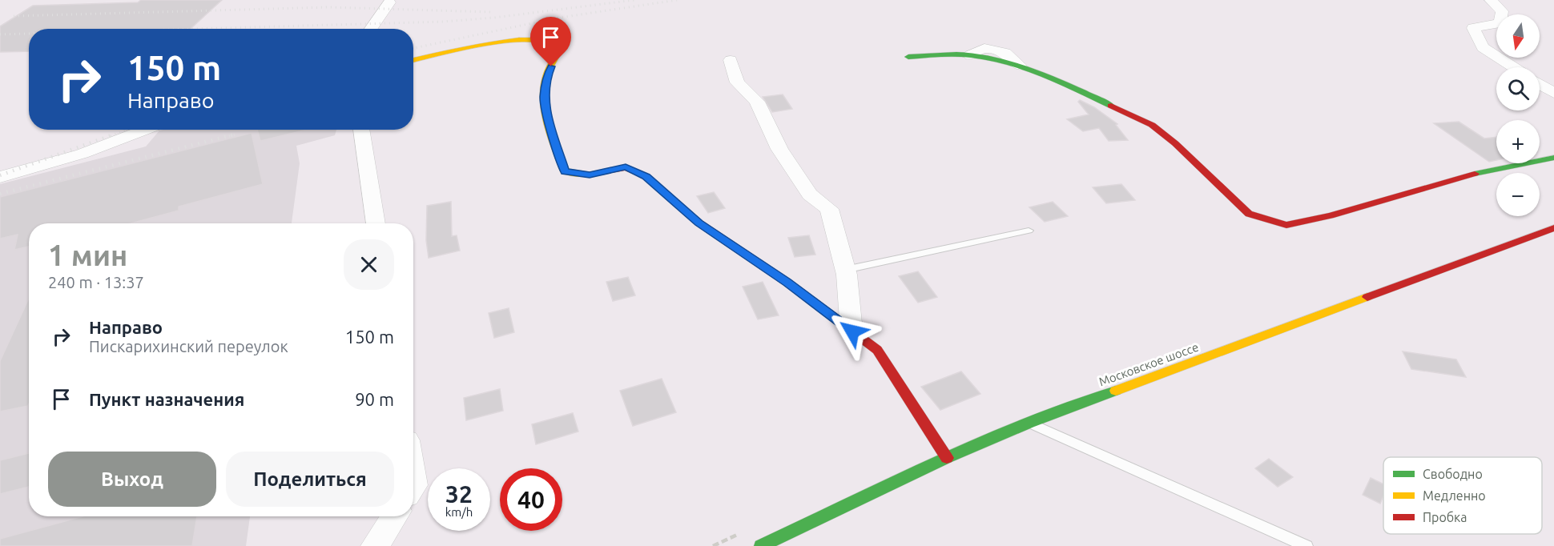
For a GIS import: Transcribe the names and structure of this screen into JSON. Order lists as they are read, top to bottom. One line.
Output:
{"streets":{"street":["Московское шоссе"]},"legend":["Свободно","Медленно","Пробка"],"north":"bottom","page":{"map_buttons":["+","−"],"turn":["150 m","Направо"],"heading":["1 мин","240 m · 13:37"],"list":[{"name":"Направо","note":"Пискарихинский переулок","value":"150 m"},{"name":"Пункт назначения","value":"90 m"}],"buttons":["Выход","Поделиться"],"speed":"32 km/h","limit":"40"}}
